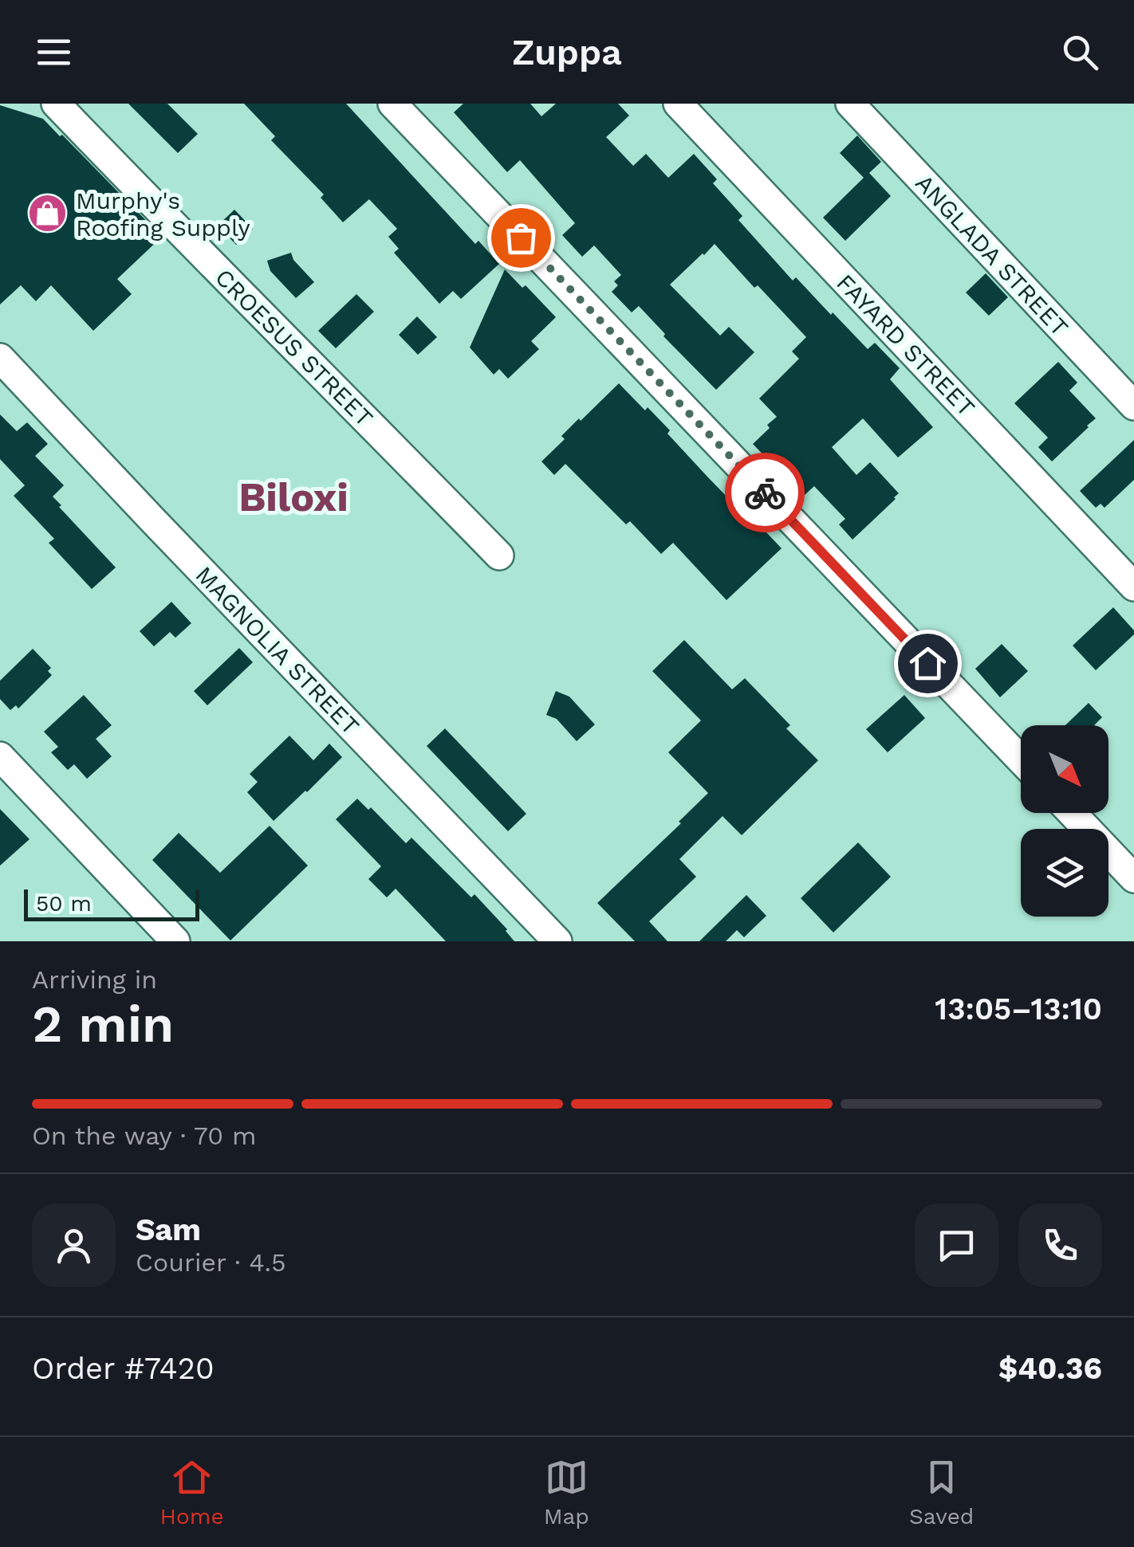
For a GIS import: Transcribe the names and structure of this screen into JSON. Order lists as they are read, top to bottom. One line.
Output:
{"streets":{"street":["ANGLADA STREET","FAYARD STREET","CROESUS STREET","MAGNOLIA STREET"]},"districts":["Biloxi"],"places":{"shop":["Murphy's Roofing Supply"]},"scale_bar":"50 m","north":"bottom right","page":{"header":"Zuppa","scale":"50 m","heading":["2 min","Arriving in","13:05–13:10"],"panel":["Sam","Courier · 4.5","Order #7420","$40.36"],"bar":"On the way · 70 m","tabs":["Home","Map","Saved"]}}
